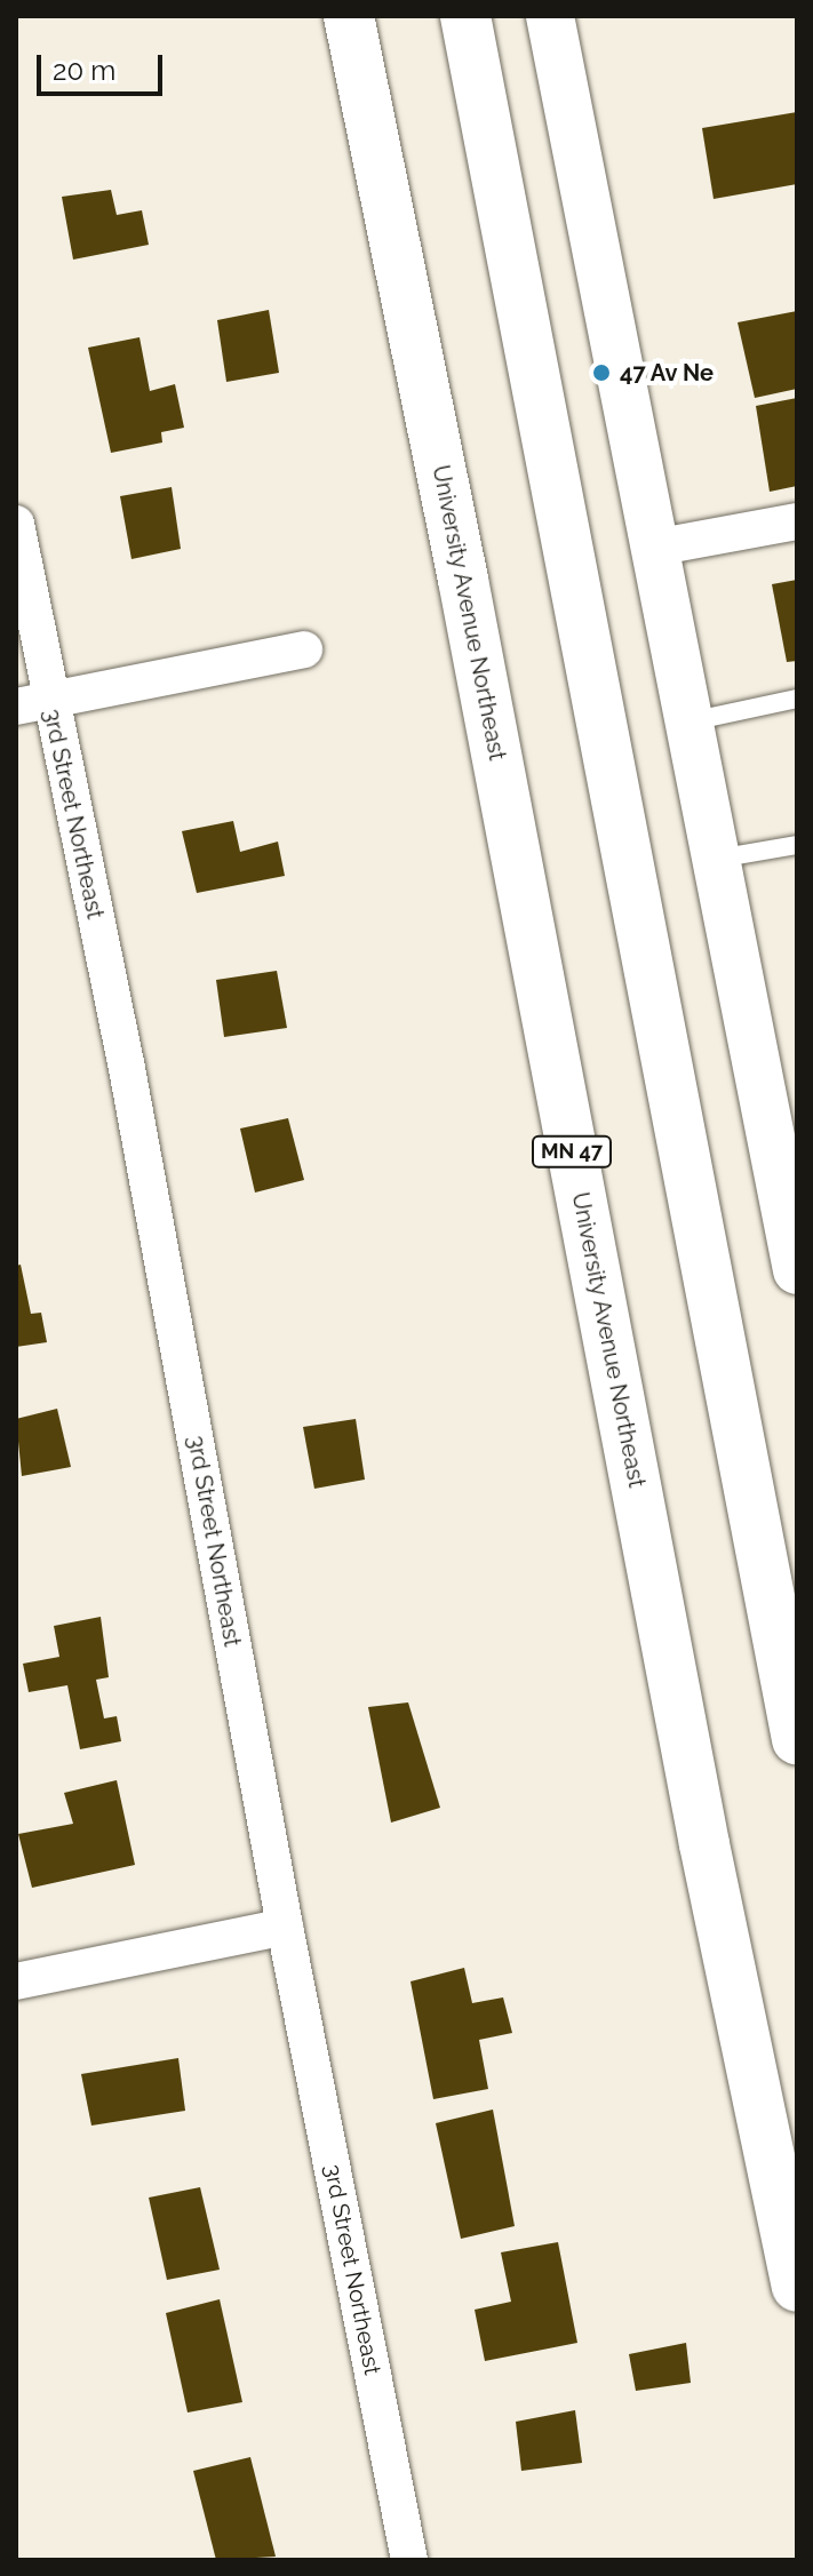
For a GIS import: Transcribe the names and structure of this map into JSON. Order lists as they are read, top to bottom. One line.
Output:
{"streets":{"main road":["University Avenue Northeast","MN 47"],"street":["3rd Street Northeast"]},"places":["47 Av Ne"],"scale_bar":"20 m"}
